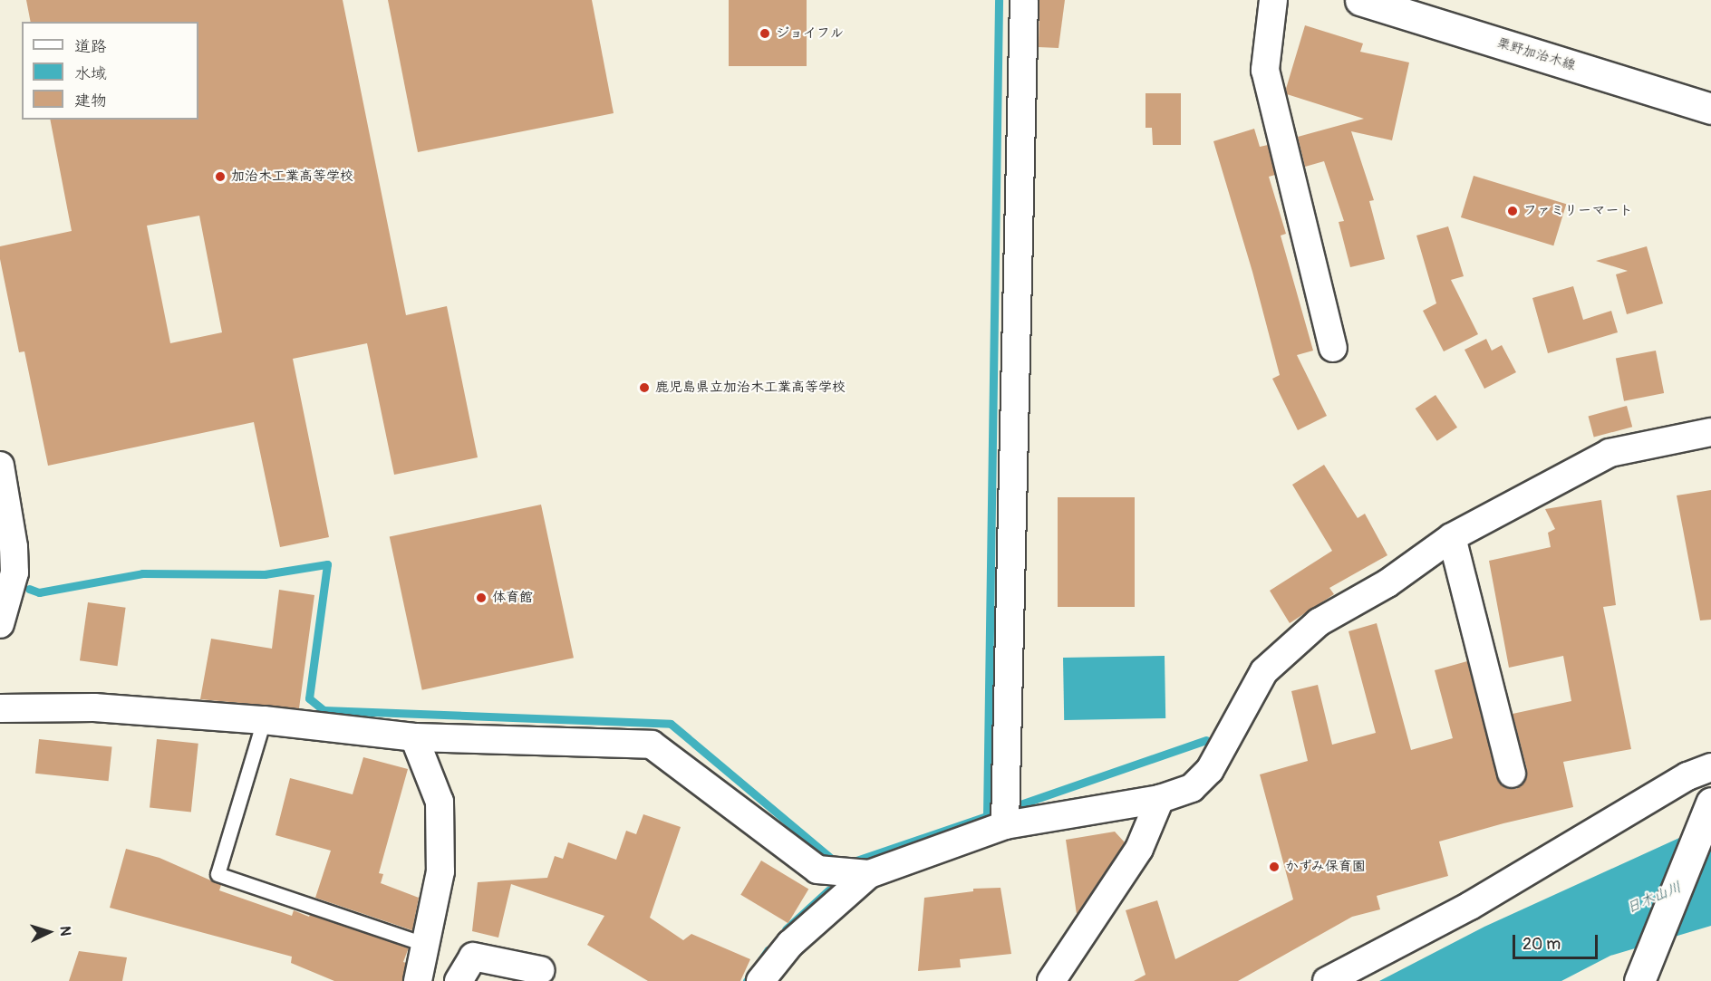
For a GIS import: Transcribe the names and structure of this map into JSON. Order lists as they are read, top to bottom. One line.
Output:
{"streets":{"main road":["栗野加治木線"]},"water":["日木山川"],"places":["ジョイフル","加治木工業高等学校","ファミリーマート","鹿児島県立加治木工業高等学校","体育館","かずみ保育園"],"legend":["道路","水域","建物"],"scale_bar":"20 m","north":"right"}
